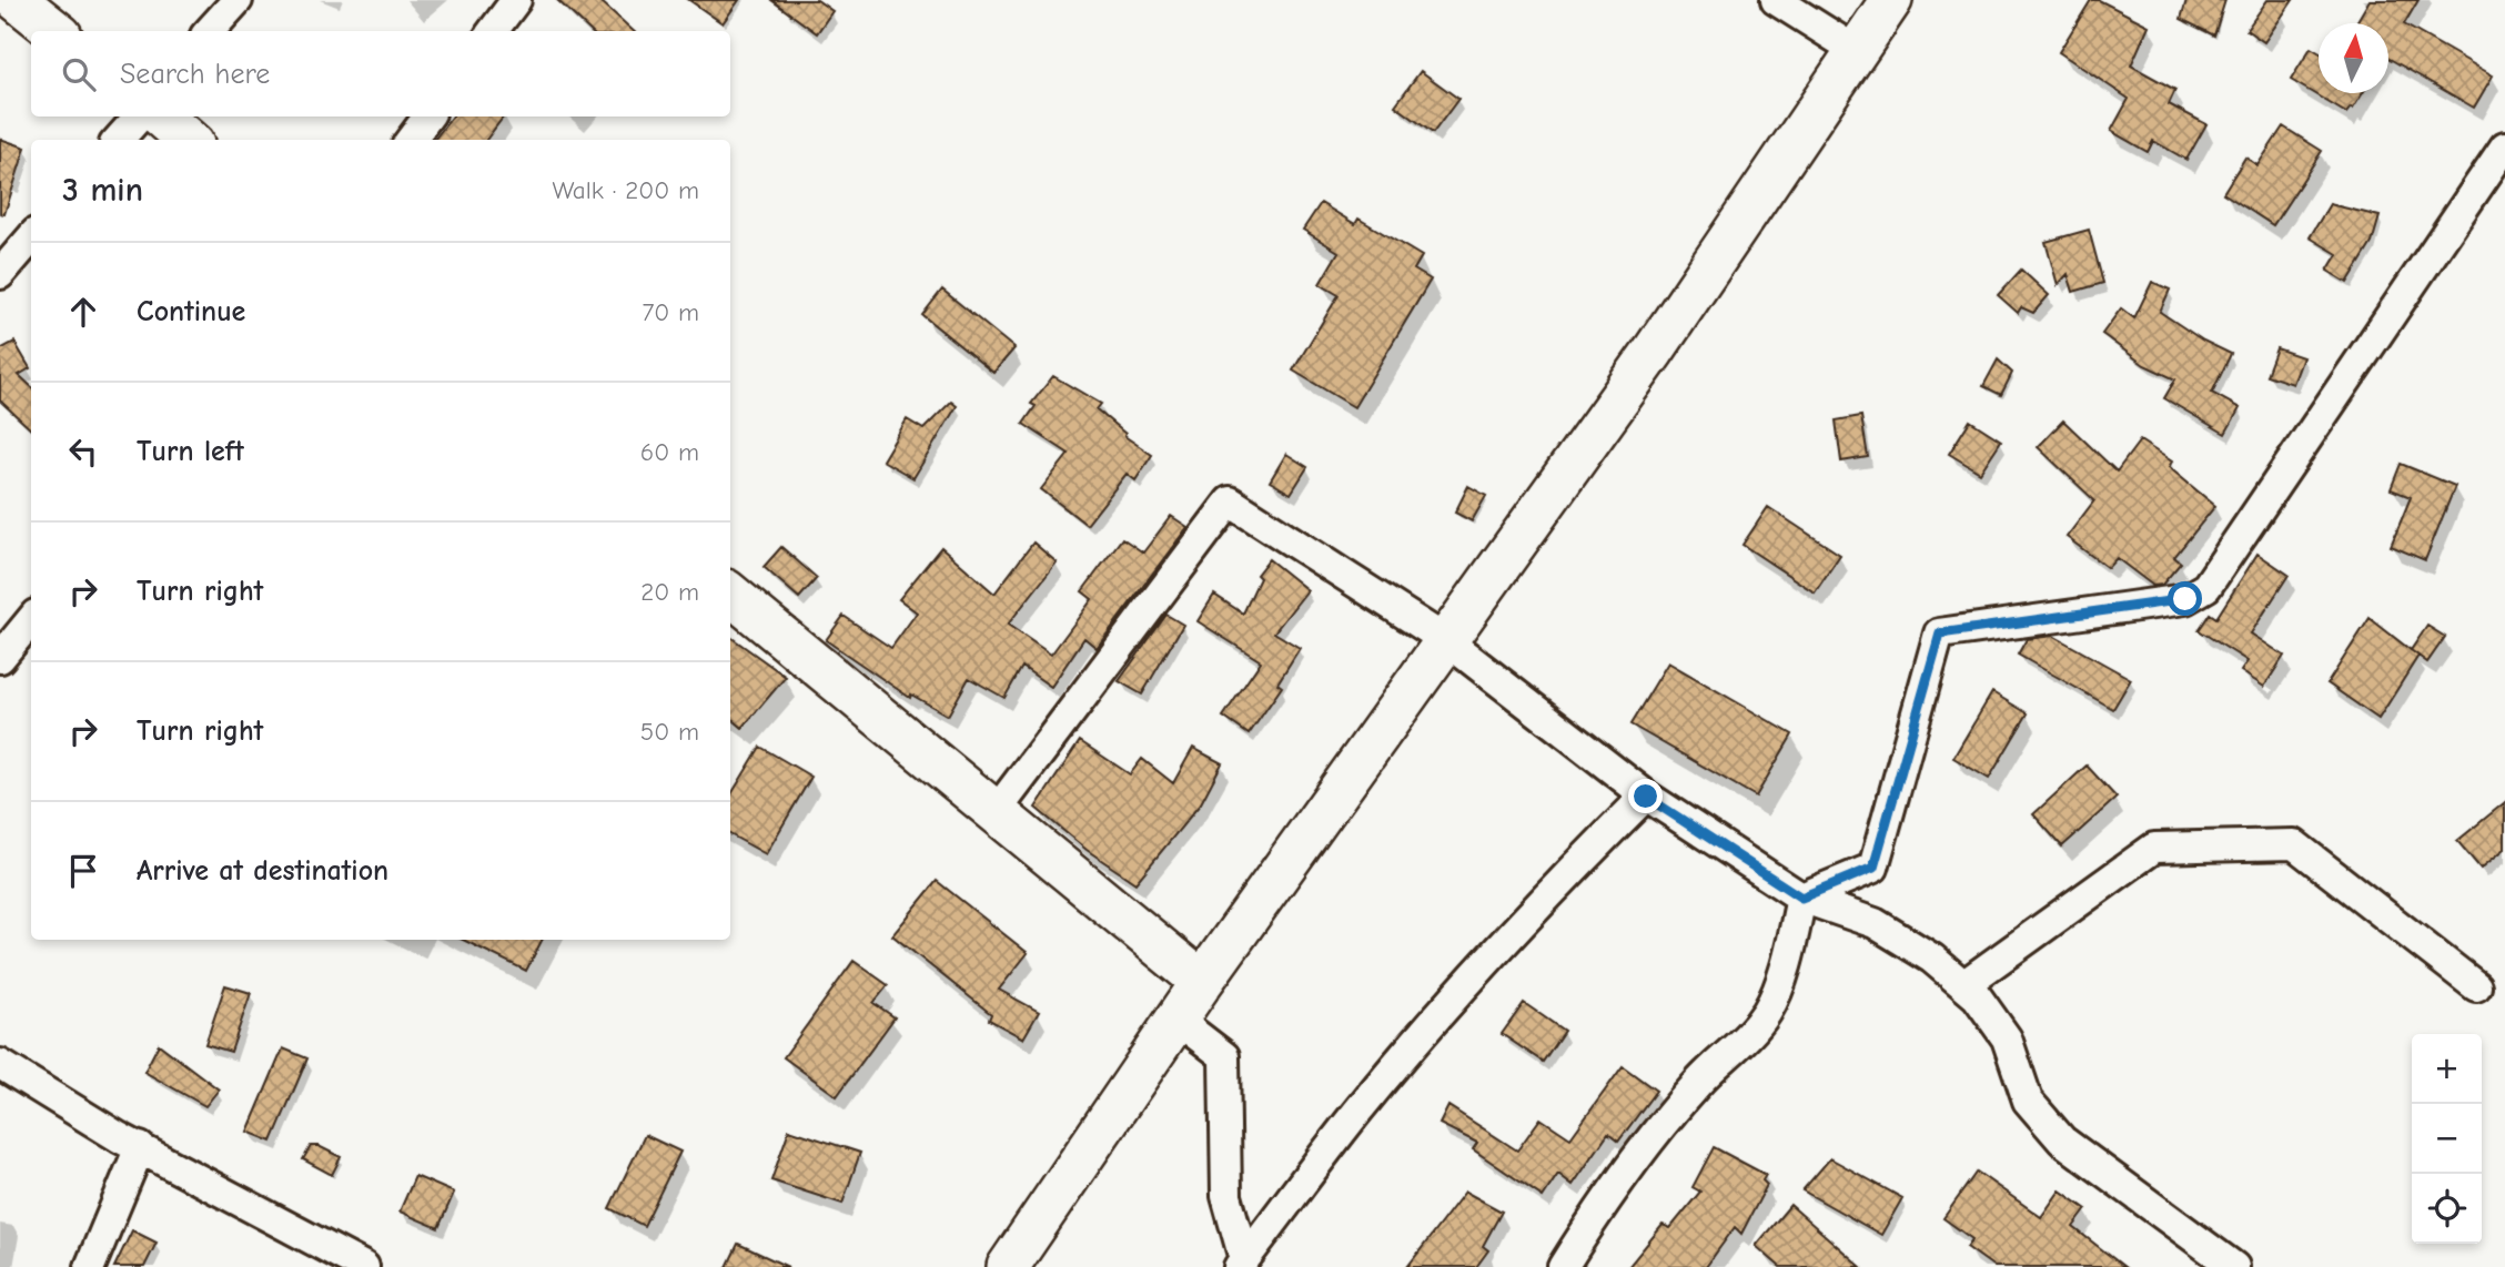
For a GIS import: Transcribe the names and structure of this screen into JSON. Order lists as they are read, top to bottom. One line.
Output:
{"north":"top","page":{"search":"Search here","heading":["3 min","Walk · 200 m"],"list":[["Continue","70 m"],["Turn left","60 m"],["Turn right","20 m"],["Turn right","50 m"],"Arrive at destination"],"map_buttons":["+","−"]}}
